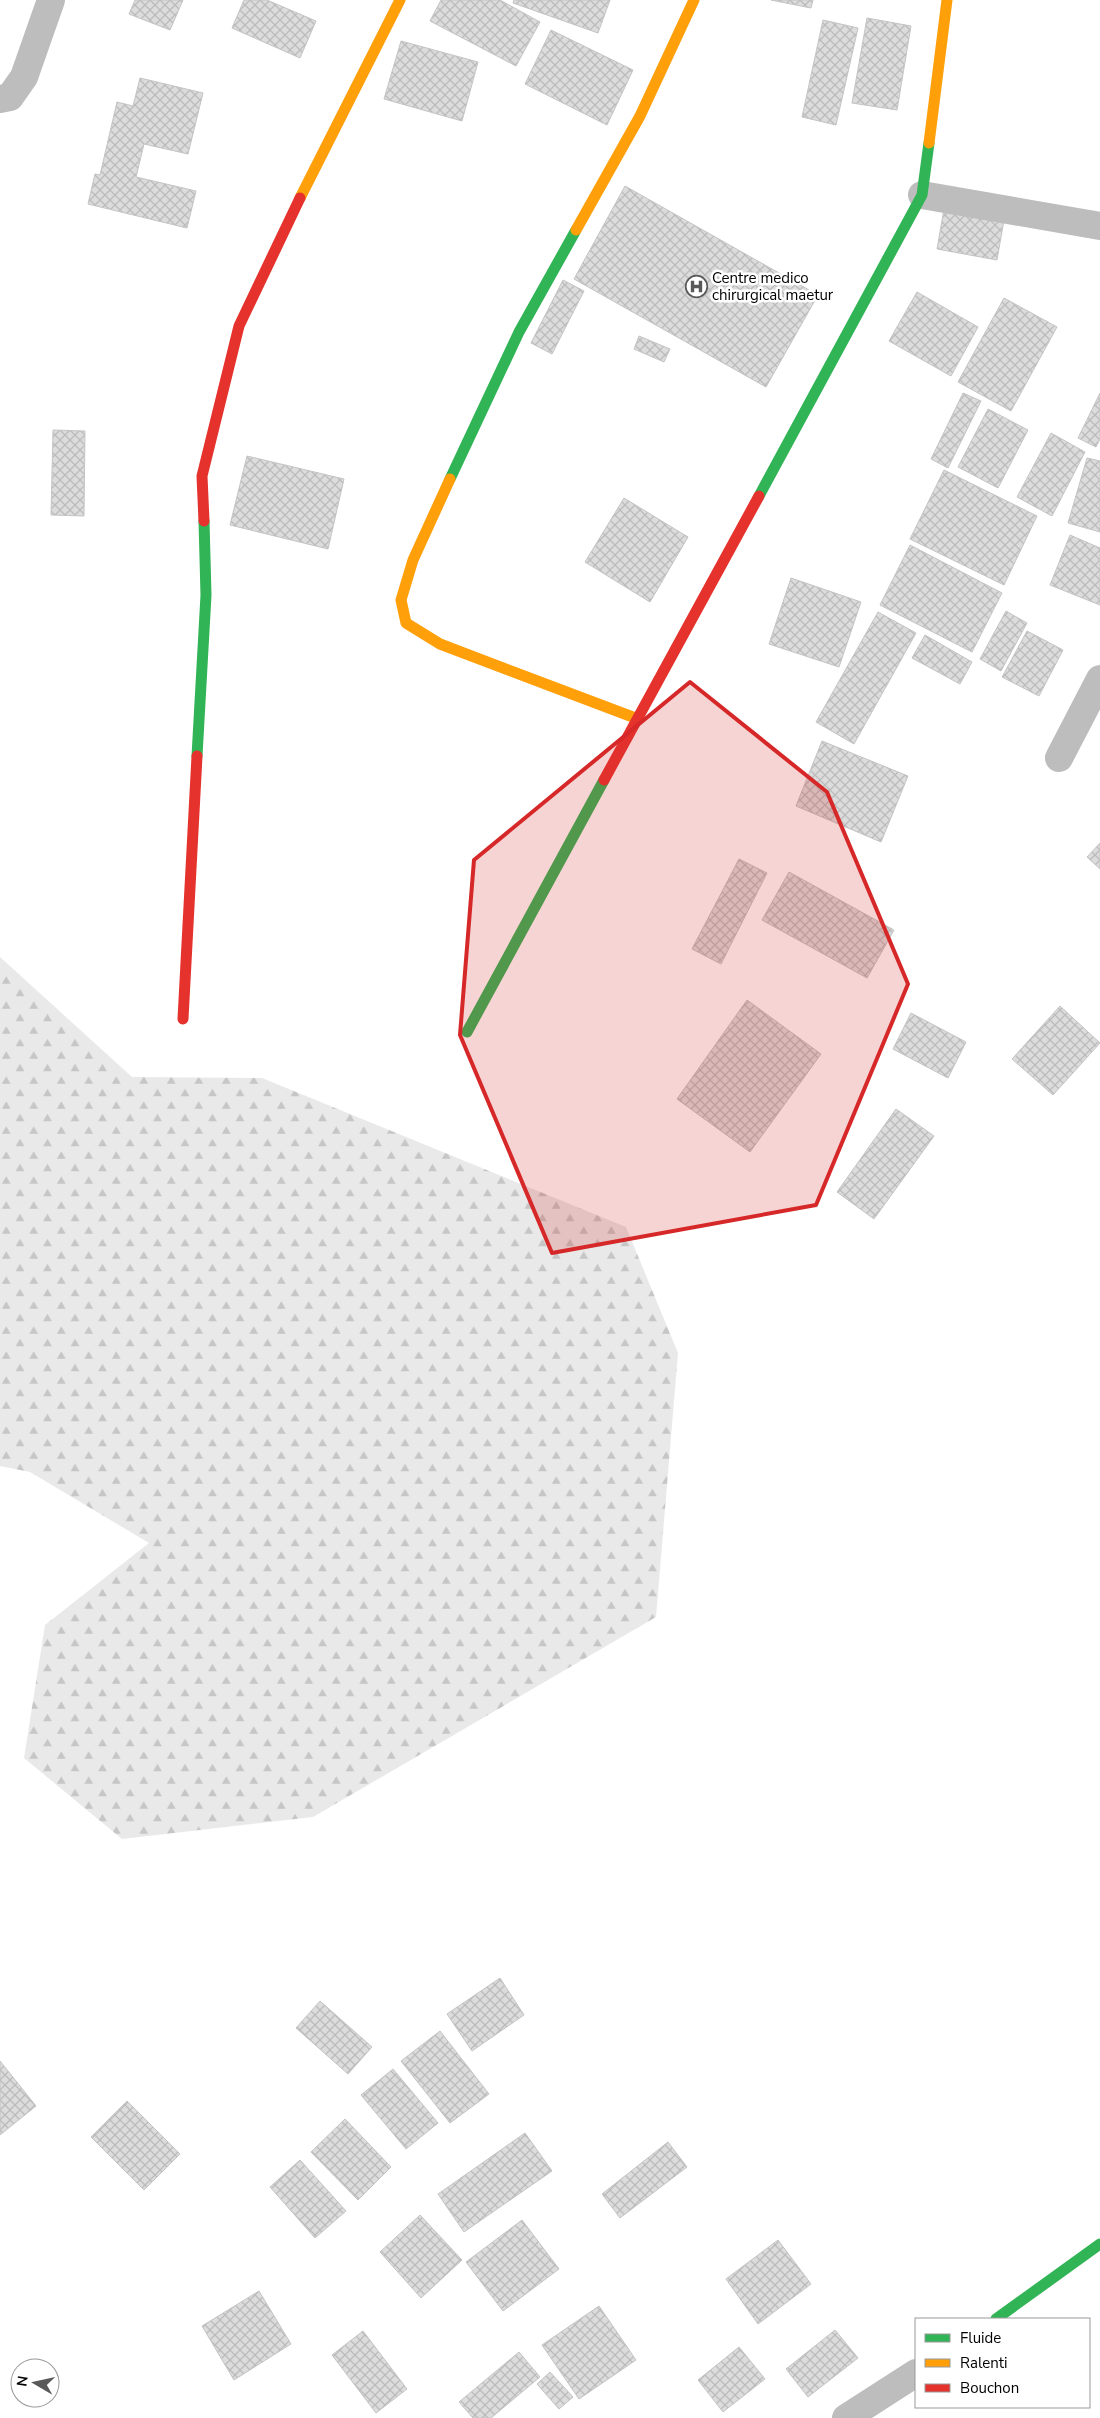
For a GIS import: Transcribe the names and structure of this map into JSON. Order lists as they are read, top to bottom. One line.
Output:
{"places":{"hospital":["Centre medico chirurgical maetur"]},"legend":["Fluide","Ralenti","Bouchon"],"north":"left"}
